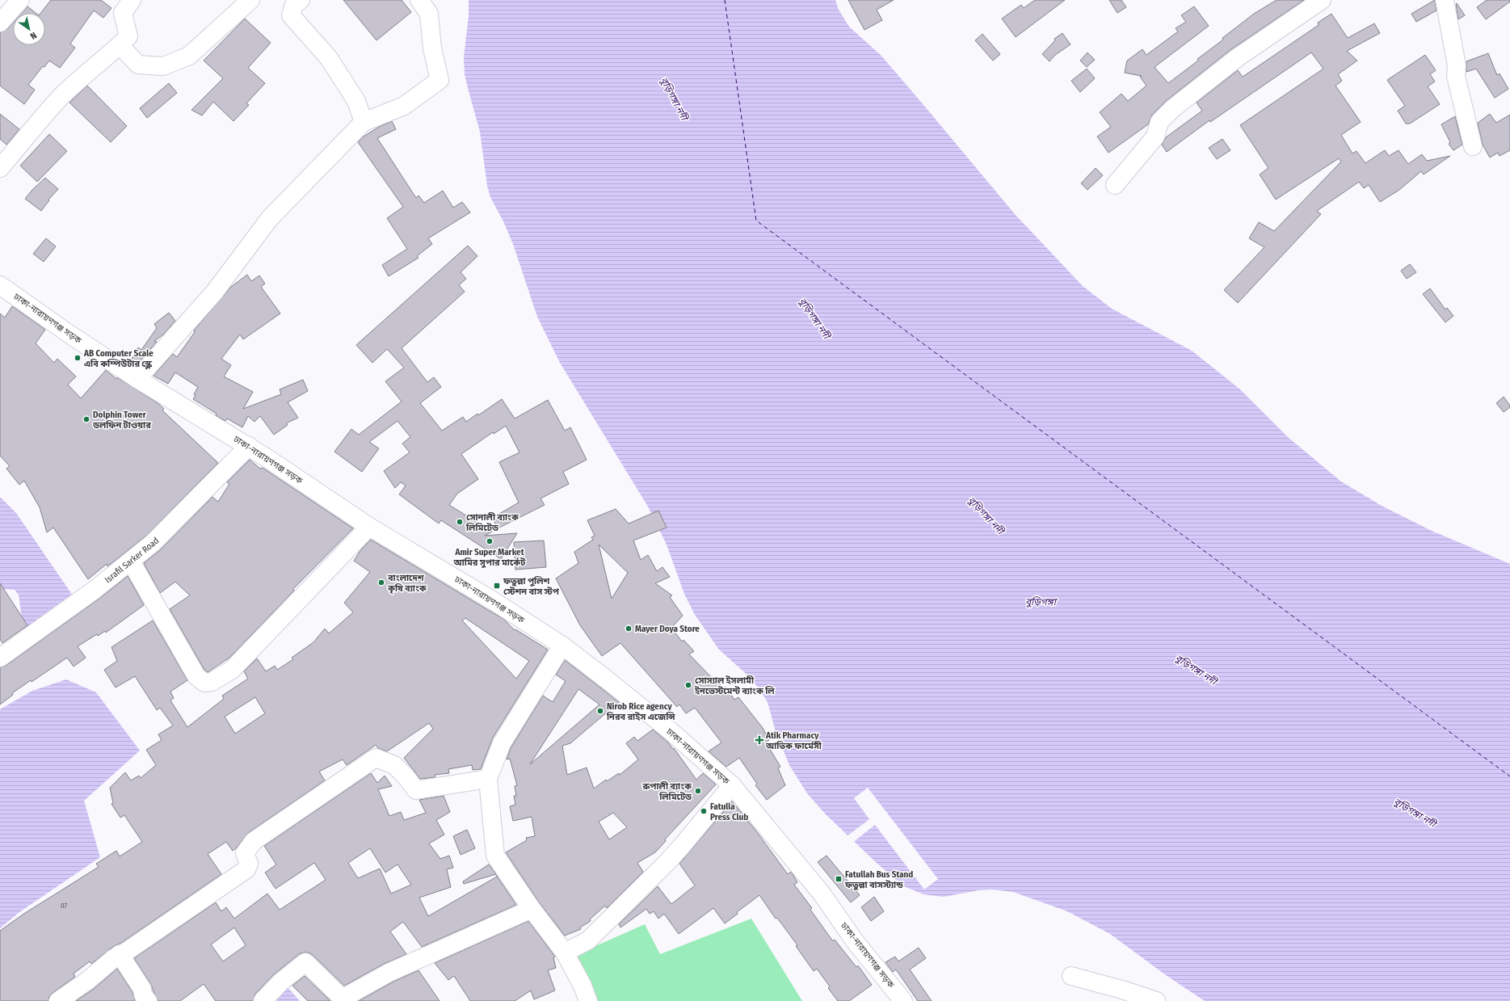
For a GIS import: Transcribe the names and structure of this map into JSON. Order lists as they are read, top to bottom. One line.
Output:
{"streets":{"main road":["ঢাকা-নারায়ণগঞ্জ সড়ক","Israfil Sarker Road"]},"crossings":[["ঢাকা-নারায়ণগঞ্জ সড়ক","Israfil Sarker Road"]],"water":["বুড়িগঙ্গা নদী","বুড়িগঙ্গা"],"places":{"other":["AB Computer Scale এবি কম্পিউটার স্কেল","Dolphin Tower ডলফিন টাওয়ার","সোনালী ব্যাংক লিমিটেড","Amir Super Market আমির সুপার মার্কেট","বাংলাদেশ কৃষি ব্যাংক","Mayer Doya Store","সোস্যাল ইসলামী ইনভেস্টমেন্ট ব্যাংক লি","Nirob Rice agency নিরব রাইস এজেন্সি","রুপালী ব্যাংক লিমিটেড","Fatulla Press Club"],"transit":["ফতুল্লা পুলিশ স্টেশন বাস স্টপ","Fatullah Bus Stand ফতুল্লা বাসস্ট্যান্ড"],"health":["Atik Pharmacy আতিক ফার্মেসী"]},"house_numbers":["07"],"north":"bottom right"}
